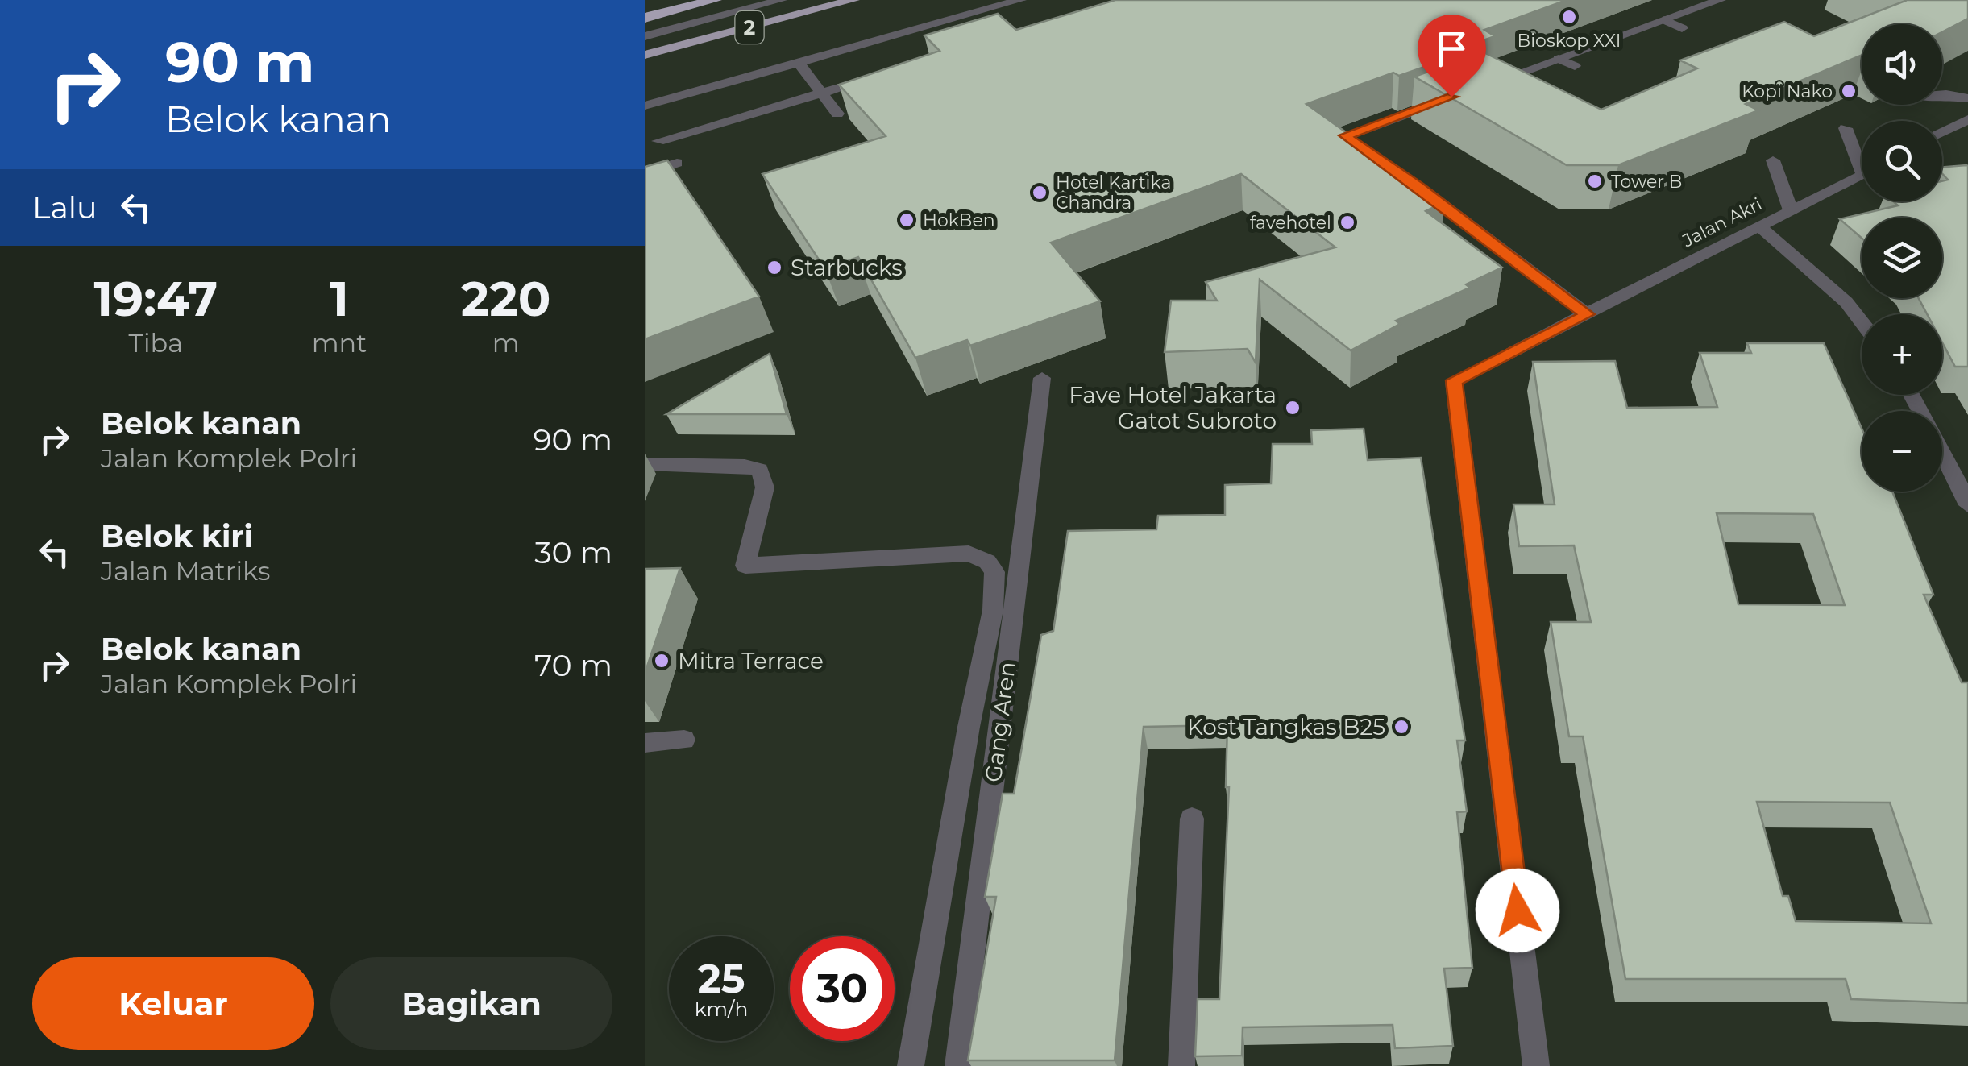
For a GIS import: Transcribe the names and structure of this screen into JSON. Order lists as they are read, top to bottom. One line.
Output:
{"streets":{"highway":["2"],"street":["Jalan Akri","Gang Aren"]},"places":["Bioskop XXI","Kopi Nako","Tower B","Hotel Kartika Chandra","HokBen","favehotel","Starbucks","Fave Hotel Jakarta Gatot Subroto","Mitra Terrace","Kost Tangkas B25"],"page":{"turn":["90 m","Belok kanan"],"map_buttons":["+","−"],"then":"Lalu","eta":["19:47","Tiba","1","mnt","220","m"],"list":[{"name":"Belok kanan","note":"Jalan Komplek Polri","value":"90 m"},{"name":"Belok kiri","note":"Jalan Matriks","value":"30 m"},{"name":"Belok kanan","note":"Jalan Komplek Polri","value":"70 m"}],"speed":"25 km/h","limit":"30","buttons":["Keluar","Bagikan"]}}
